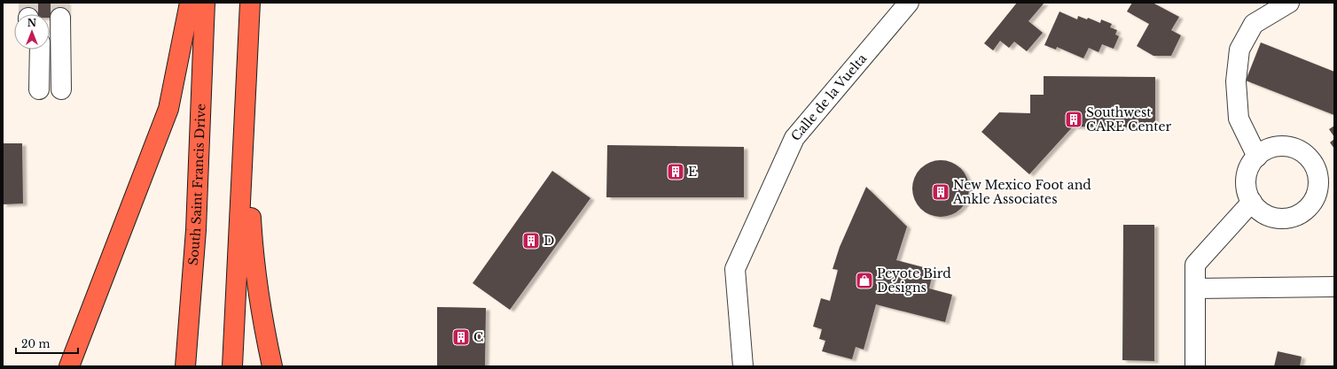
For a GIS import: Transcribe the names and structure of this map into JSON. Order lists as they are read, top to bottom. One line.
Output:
{"streets":{"highway":["South Saint Francis Drive"],"street":["Calle de la Vuelta"]},"places":{"building":["Southwest CARE Center","E","New Mexico Foot and Ankle Associates","D","C"],"shop":["Peyote Bird Designs"]},"scale_bar":"20 m","north":"top"}
